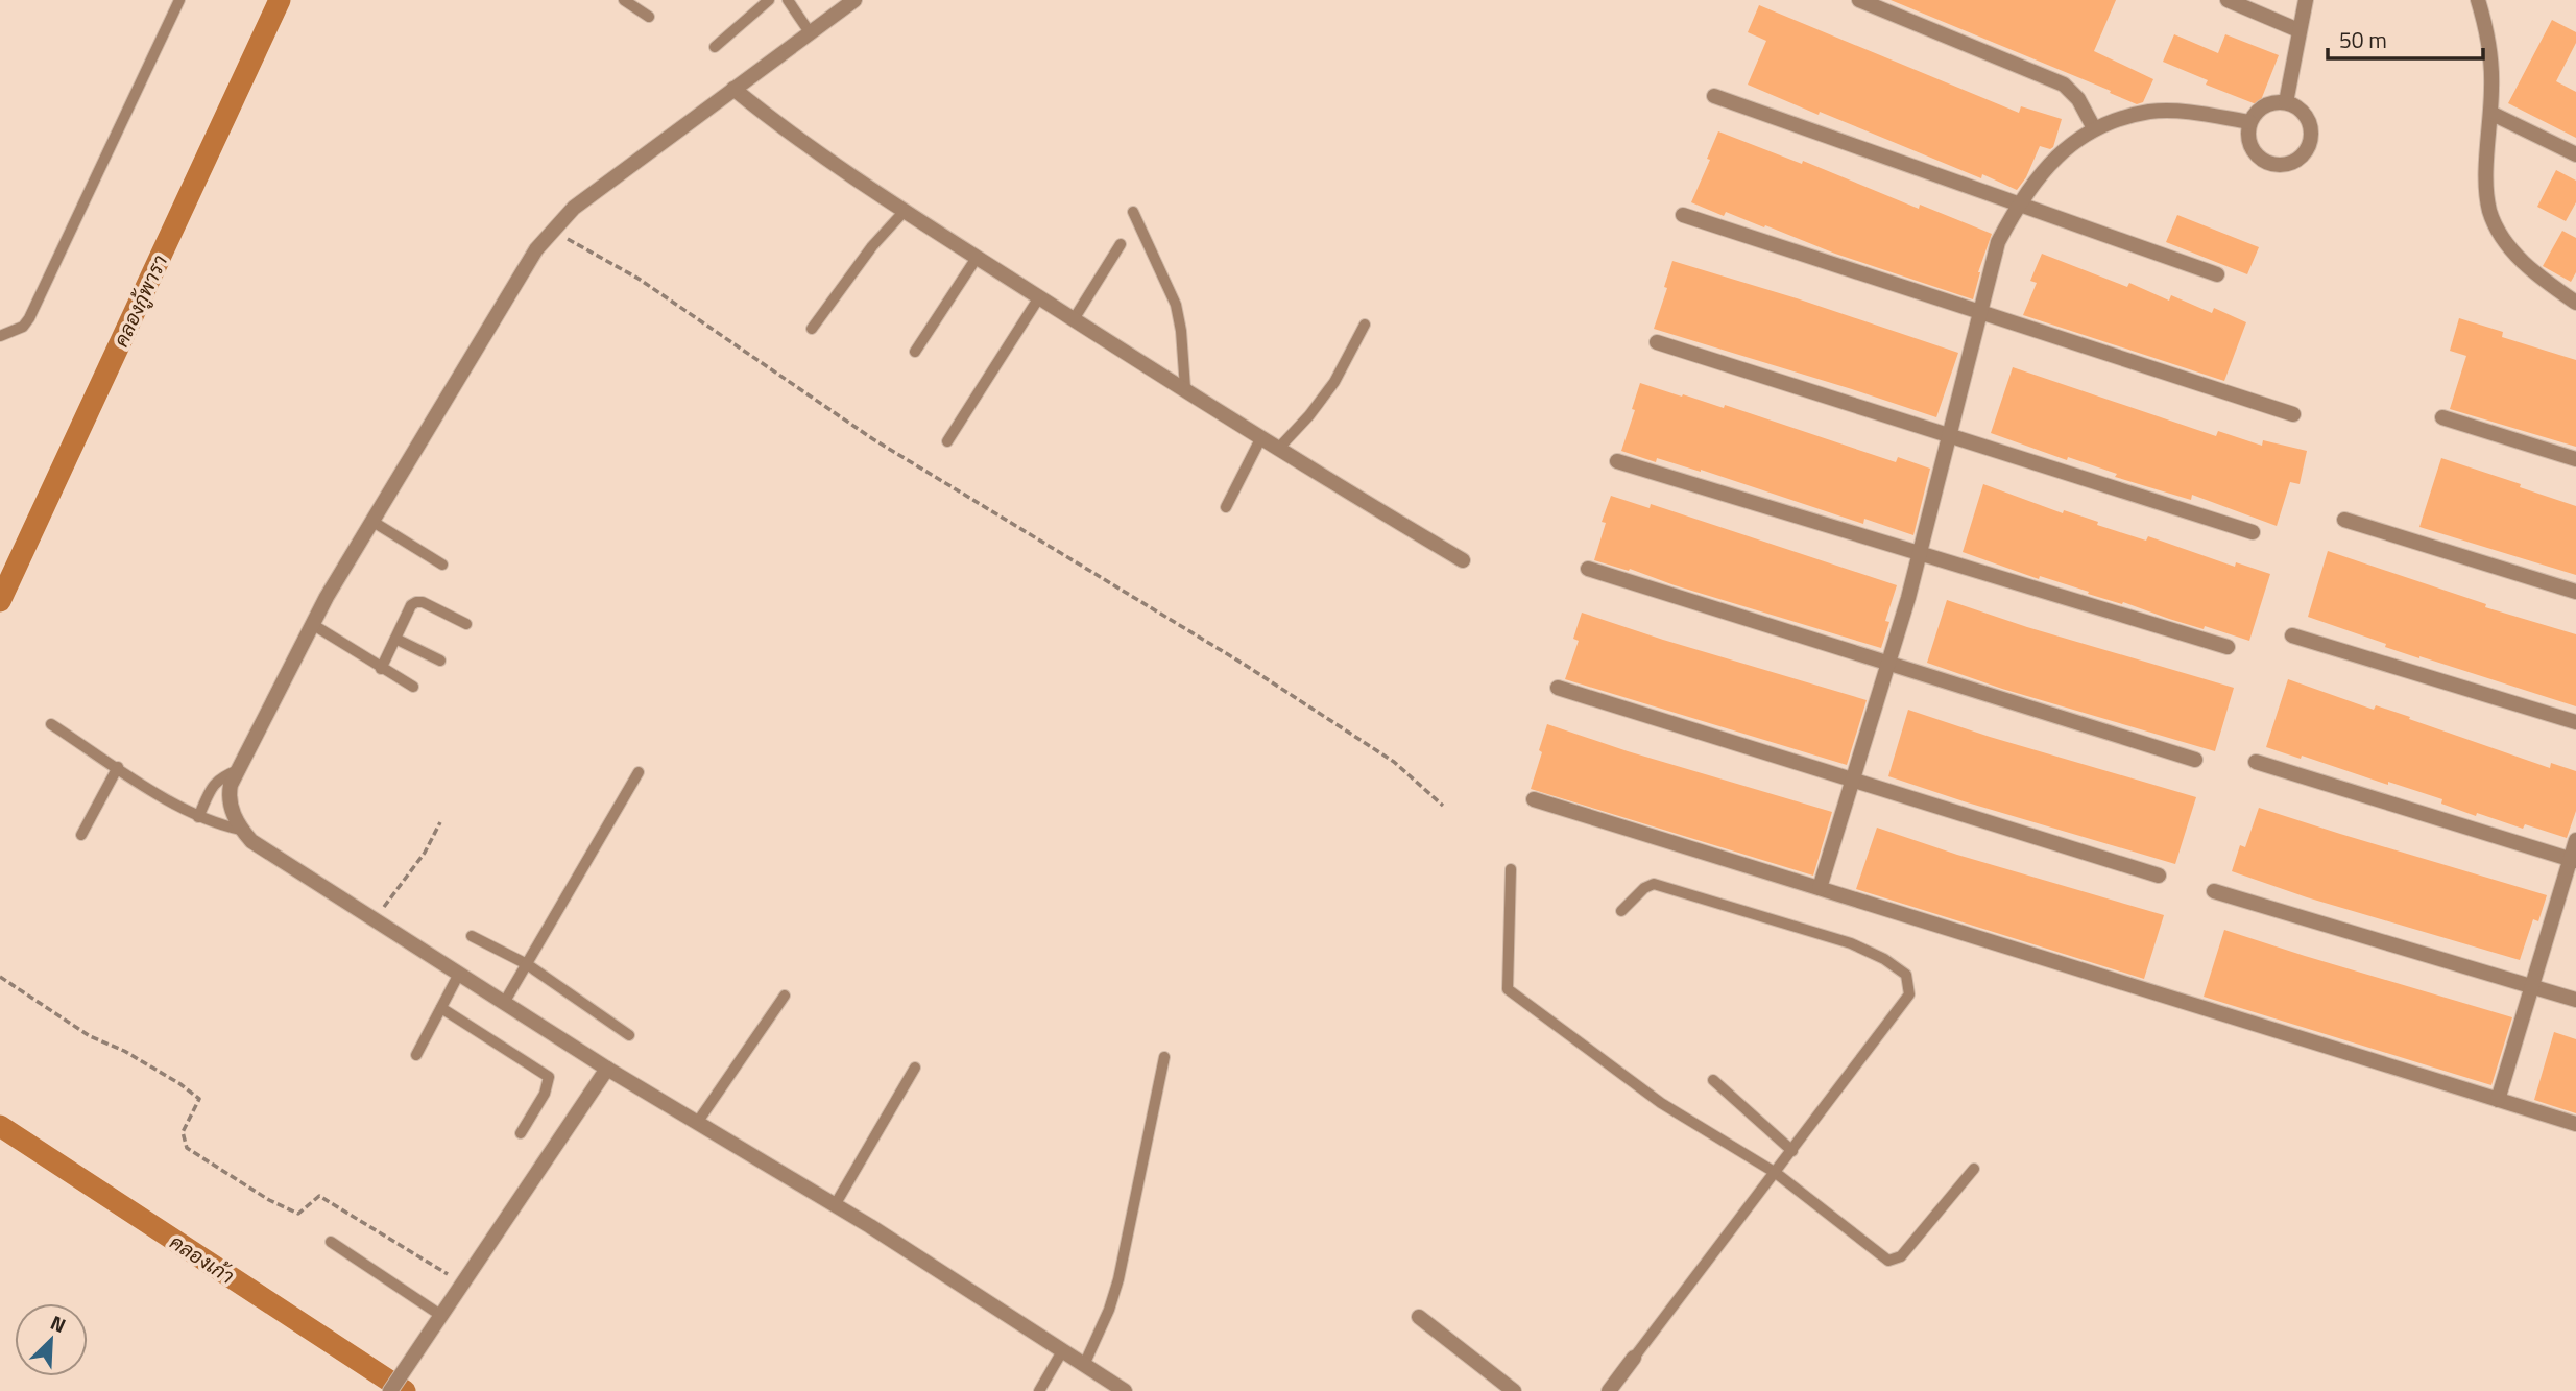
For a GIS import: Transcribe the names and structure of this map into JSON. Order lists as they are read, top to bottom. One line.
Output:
{"water":["คลองกู้พารา","คลองเก้า"],"scale_bar":"50 m","north":"top right"}
